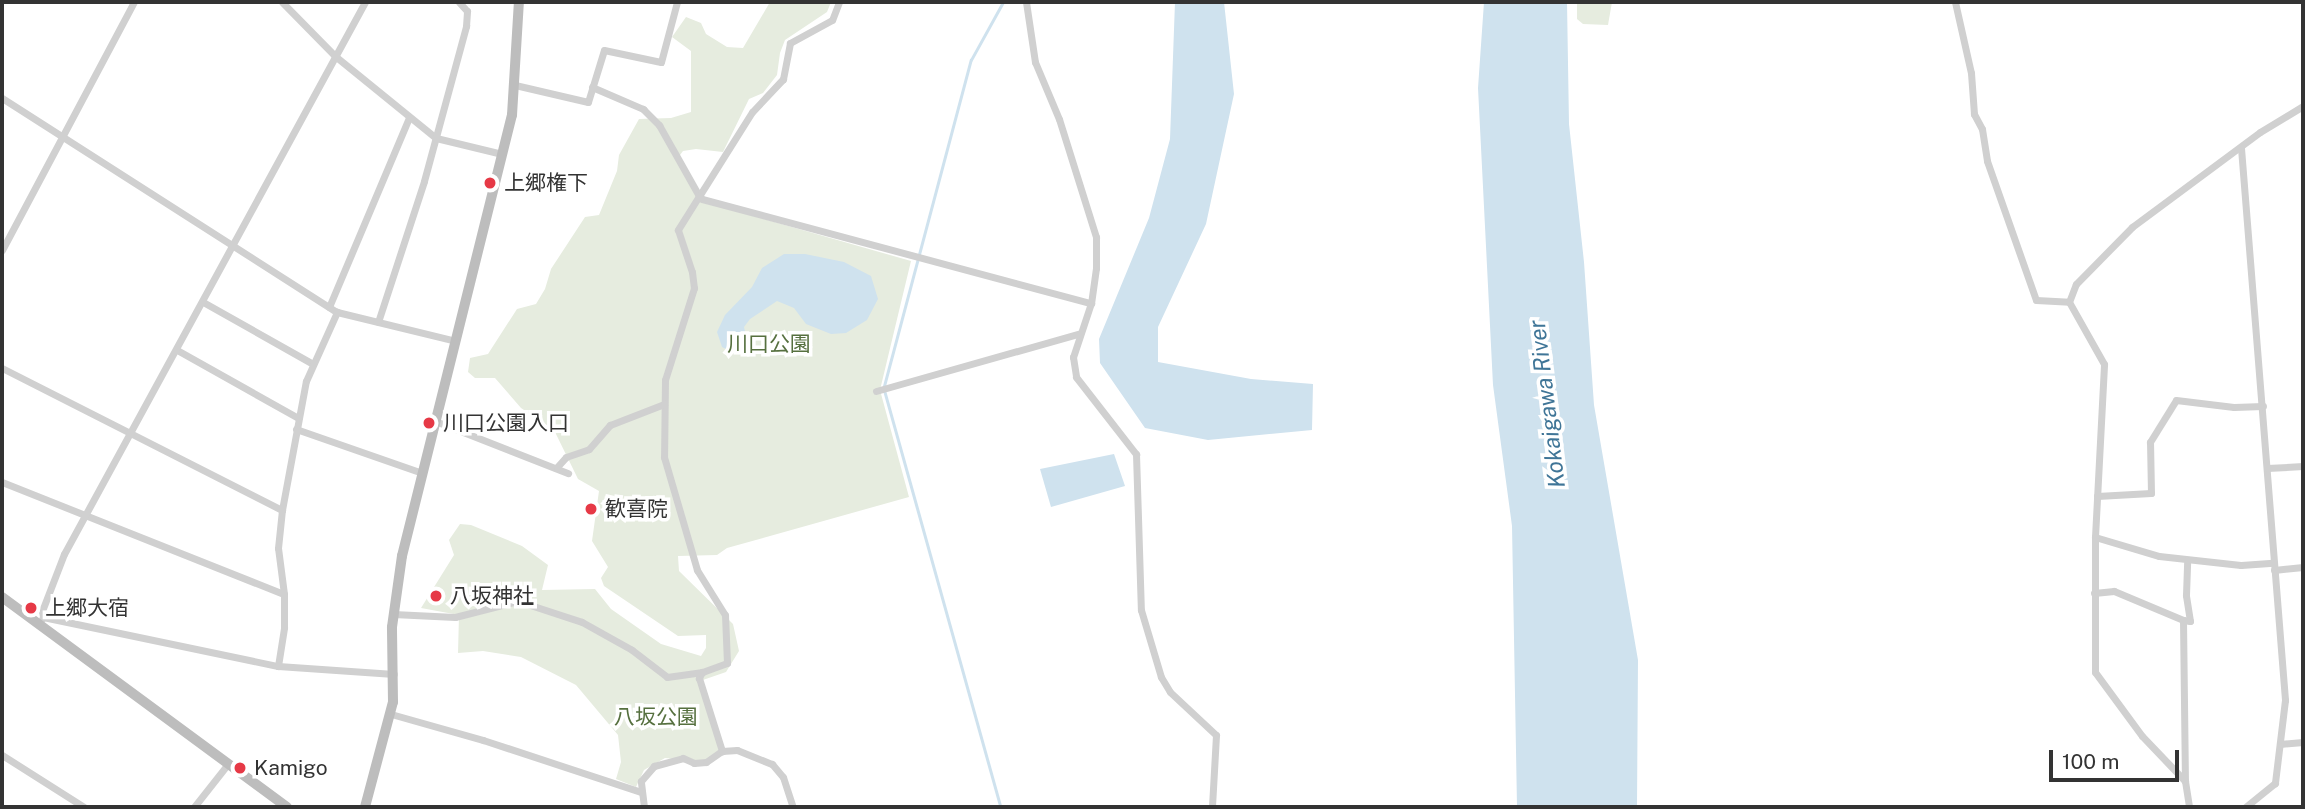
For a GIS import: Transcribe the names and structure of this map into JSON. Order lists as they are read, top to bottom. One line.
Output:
{"water":["Kokaigawa River"],"parks":["川口公園","八坂公園"],"places":["上郷権下","川口公園入口","歓喜院","八坂神社","上郷大宿","Kamigo"],"scale_bar":"100 m"}
